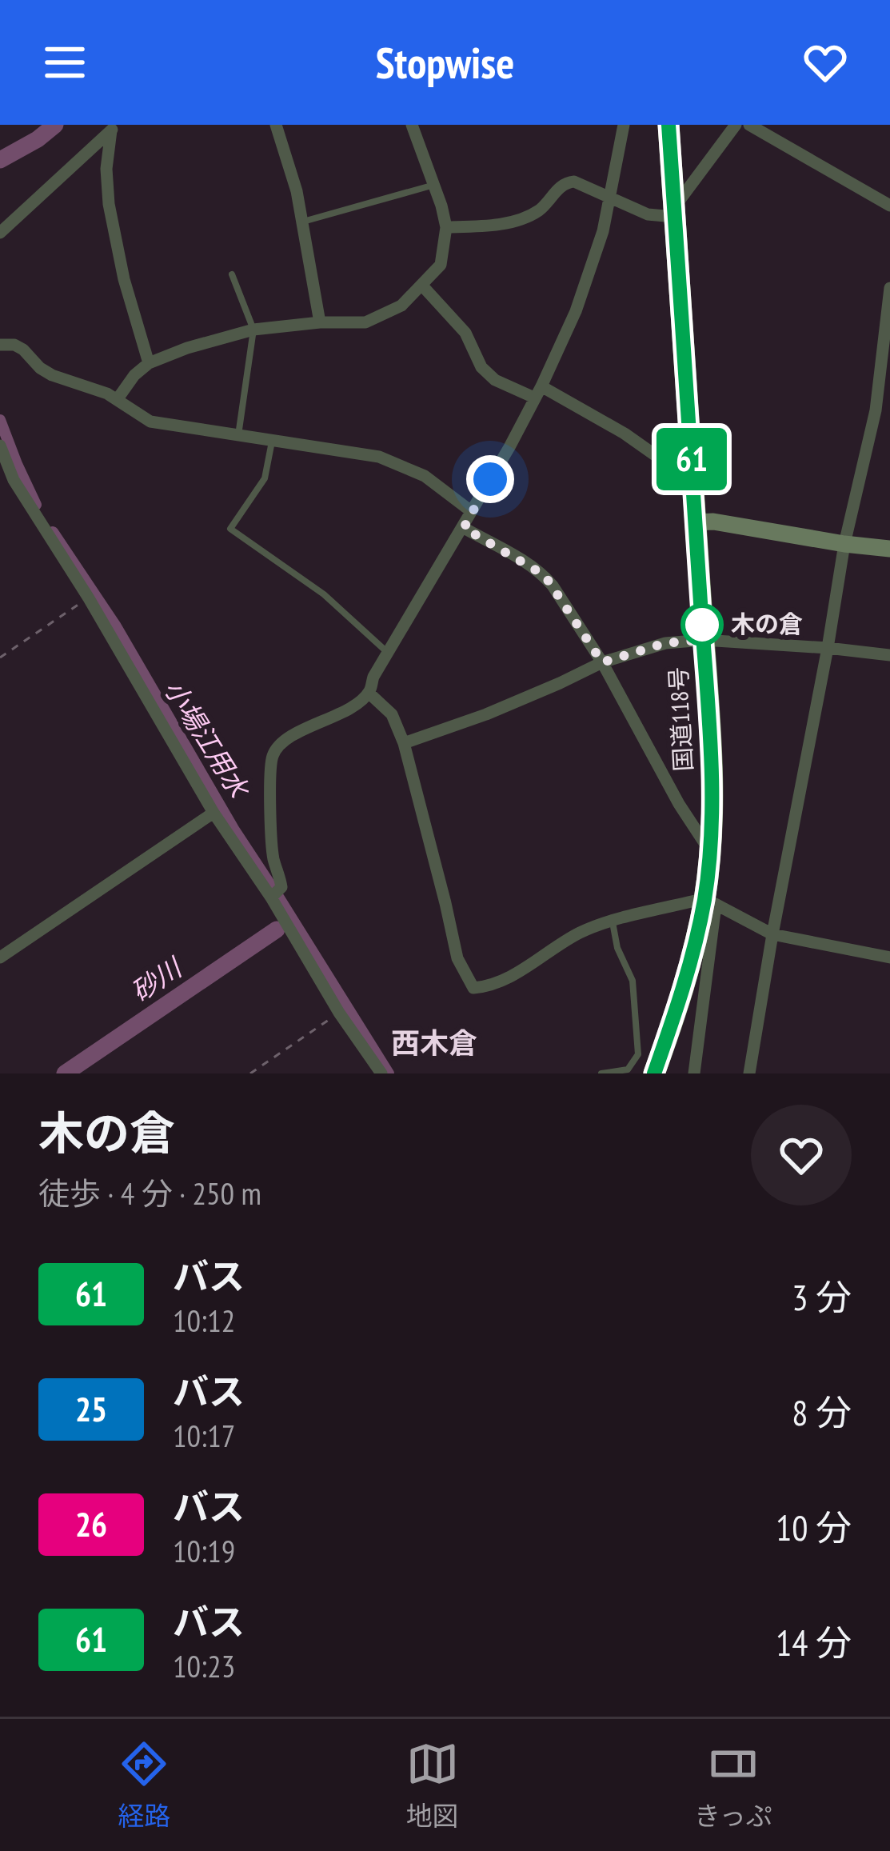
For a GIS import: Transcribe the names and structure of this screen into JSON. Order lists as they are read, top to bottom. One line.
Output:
{"streets":{"highway":["国道118号"]},"districts":["西木倉"],"water":["小場江用水","砂川"],"places":["木の倉"],"lines":["bus line 61"],"page":{"header":"Stopwise","on_map":"61","heading":["木の倉","徒歩 · 4 分 · 250 m"],"list":[{"mark":"61","name":"バス","note":"10:12","value":"3 分"},{"mark":"25","name":"バス","note":"10:17","value":"8 分"},{"mark":"26","name":"バス","note":"10:19","value":"10 分"},{"mark":"61","name":"バス","note":"10:23","value":"14 分"}],"tabs":["経路","地図","きっぷ"]}}
